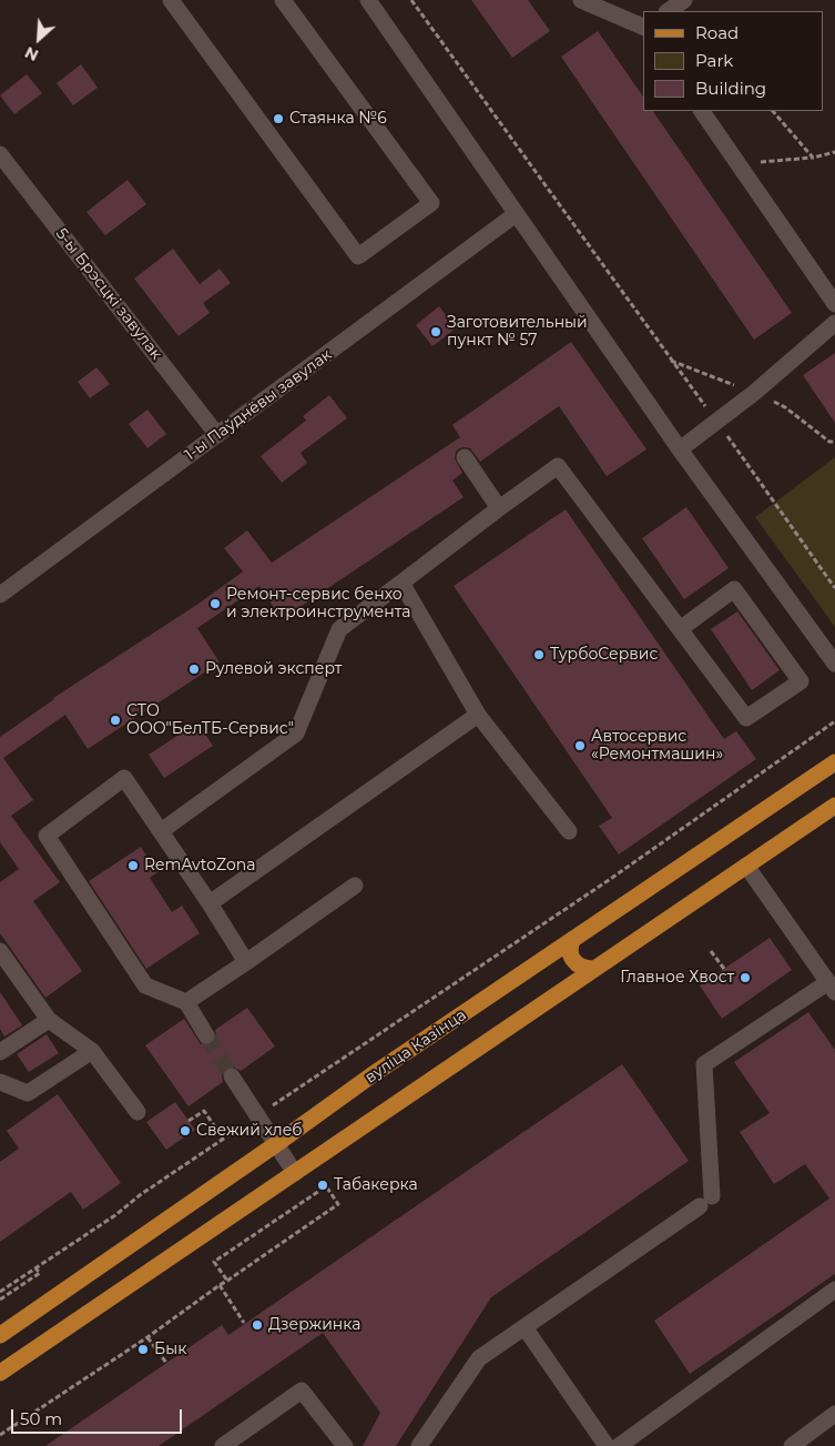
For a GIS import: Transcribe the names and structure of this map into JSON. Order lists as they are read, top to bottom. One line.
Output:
{"streets":{"main road":["вуліца Казінца"],"street":["5-ы Брэсцкі завулак","1-ы Паўднёвы завулак"]},"crossings":[["5-ы Брэсцкі завулак","1-ы Паўднёвы завулак"]],"places":["Стаянка №6","Заготовительный пункт № 57","Ремонт-сервис бенхо и электроинструмента","ТурбоСервис","Рулевой эксперт","СТО ООО\"БелТБ-Сервис\"","Автосервис «Ремонтмашин»","RemAvtoZona","Главное Хвост","Свежий хлеб","Табакерка","Дзержинка","Бык"],"legend":["Road","Park","Building"],"scale_bar":"50 m","north":"bottom left"}
